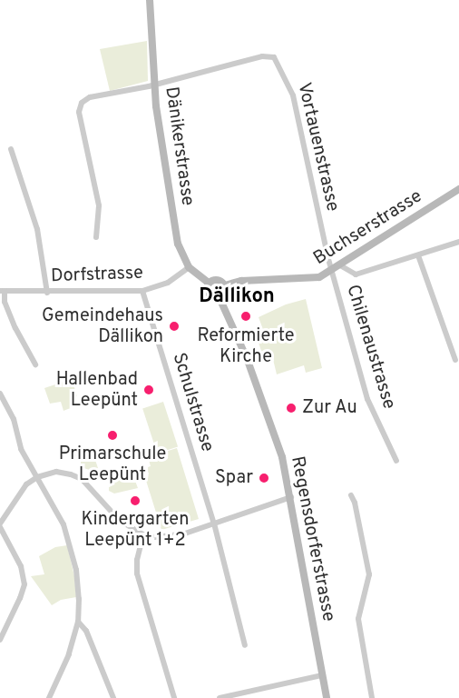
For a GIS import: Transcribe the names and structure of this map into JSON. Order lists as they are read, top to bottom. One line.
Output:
{"streets":{"street":["Dänikerstrasse","Vortauenstrasse","Buchserstrasse","Dorfstrasse","Chilenaustrasse","Schulstrasse","Regensdorferstrasse"]},"crossings":[["Dänikerstrasse","Vortauenstrasse"],["Dänikerstrasse","Buchserstrasse"],["Dänikerstrasse","Dorfstrasse"],["Dänikerstrasse","Regensdorferstrasse"],["Vortauenstrasse","Buchserstrasse"],["Vortauenstrasse","Chilenaustrasse"],["Buchserstrasse","Chilenaustrasse"],["Buchserstrasse","Regensdorferstrasse"],["Dorfstrasse","Schulstrasse"]],"districts":["Dällikon"],"places":["Reformierte Kirche","Gemeindehaus Dällikon","Hallenbad Leepünt","Zur Au","Primarschule Leepünt","Spar","Kindergarten Leepünt 1+2"]}
